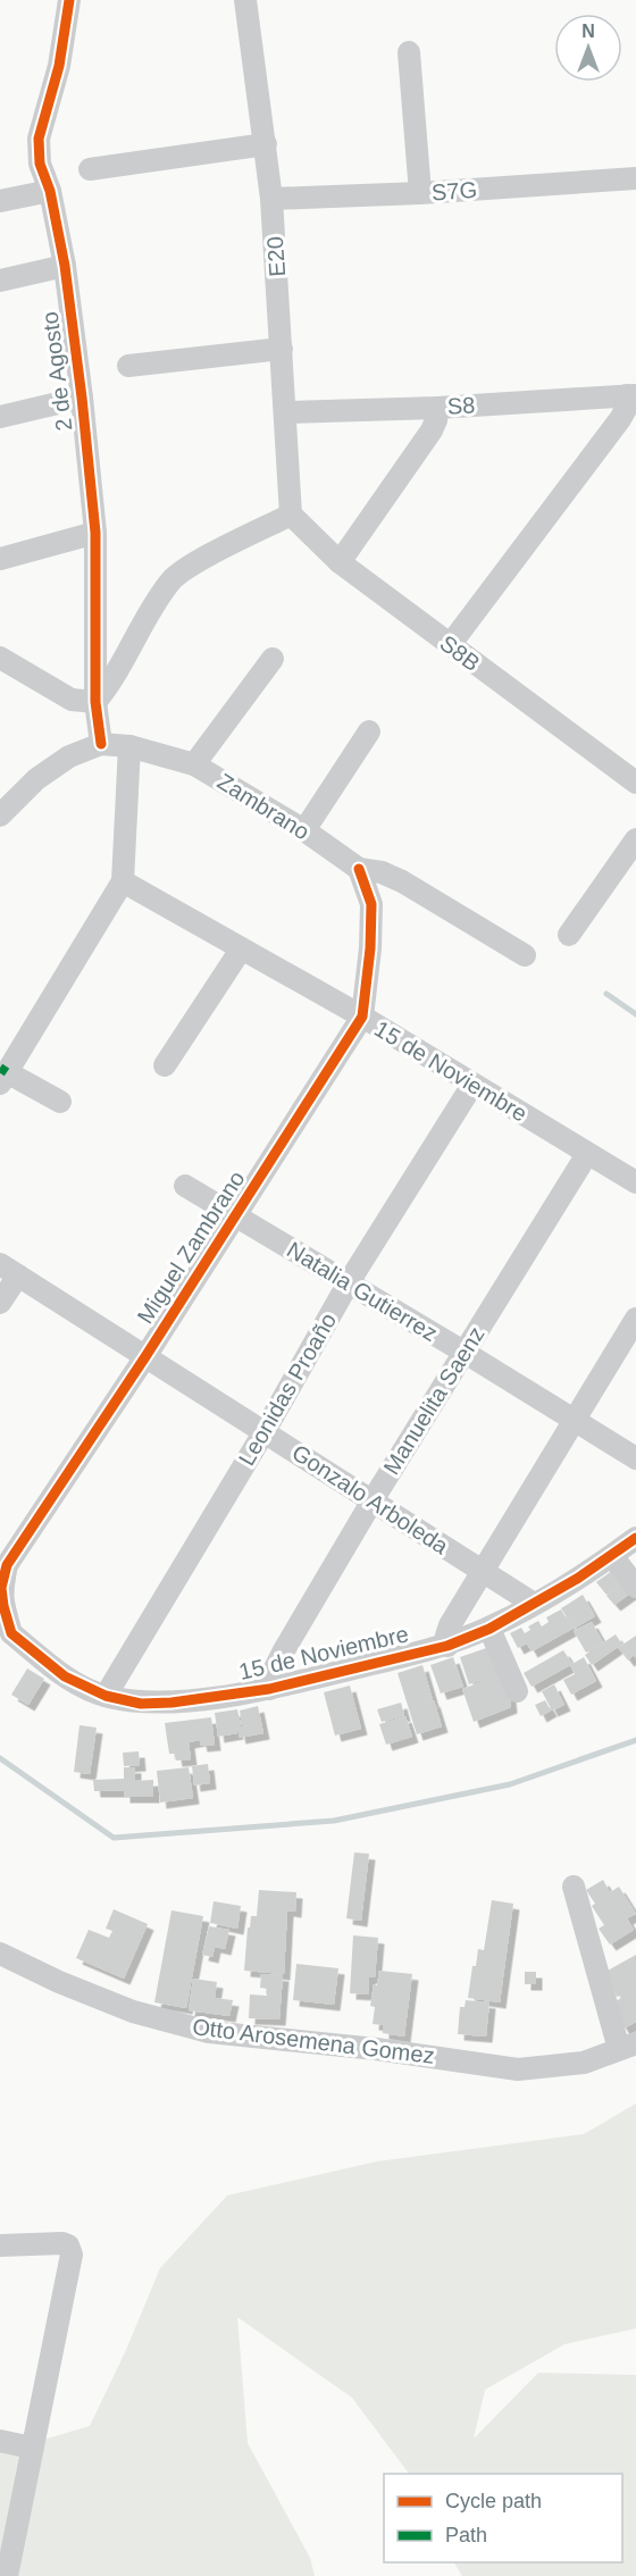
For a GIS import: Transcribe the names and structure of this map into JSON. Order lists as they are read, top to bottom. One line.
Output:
{"streets":{"street":["S7G","E20","2 de Agosto","S8","S8B","Zambrano","15 de Noviembre","Miguel Zambrano","Natalia Gutierrez","Leonidas Proaño","Manuelita Saenz","Gonzalo Arboleda","Otto Arosemena Gomez"]},"crossings":[["S7G","E20"],["E20","S8"],["E20","S8B"],["2 de Agosto","Zambrano"],["Zambrano","Miguel Zambrano"],["15 de Noviembre","Miguel Zambrano"],["15 de Noviembre","Leonidas Proaño"],["15 de Noviembre","Manuelita Saenz"],["15 de Noviembre","Gonzalo Arboleda"],["Miguel Zambrano","Natalia Gutierrez"],["Miguel Zambrano","Gonzalo Arboleda"],["Natalia Gutierrez","Leonidas Proaño"],["Natalia Gutierrez","Manuelita Saenz"],["Leonidas Proaño","Gonzalo Arboleda"],["Manuelita Saenz","Gonzalo Arboleda"]],"legend":["Cycle path","Path"],"north":"top"}
